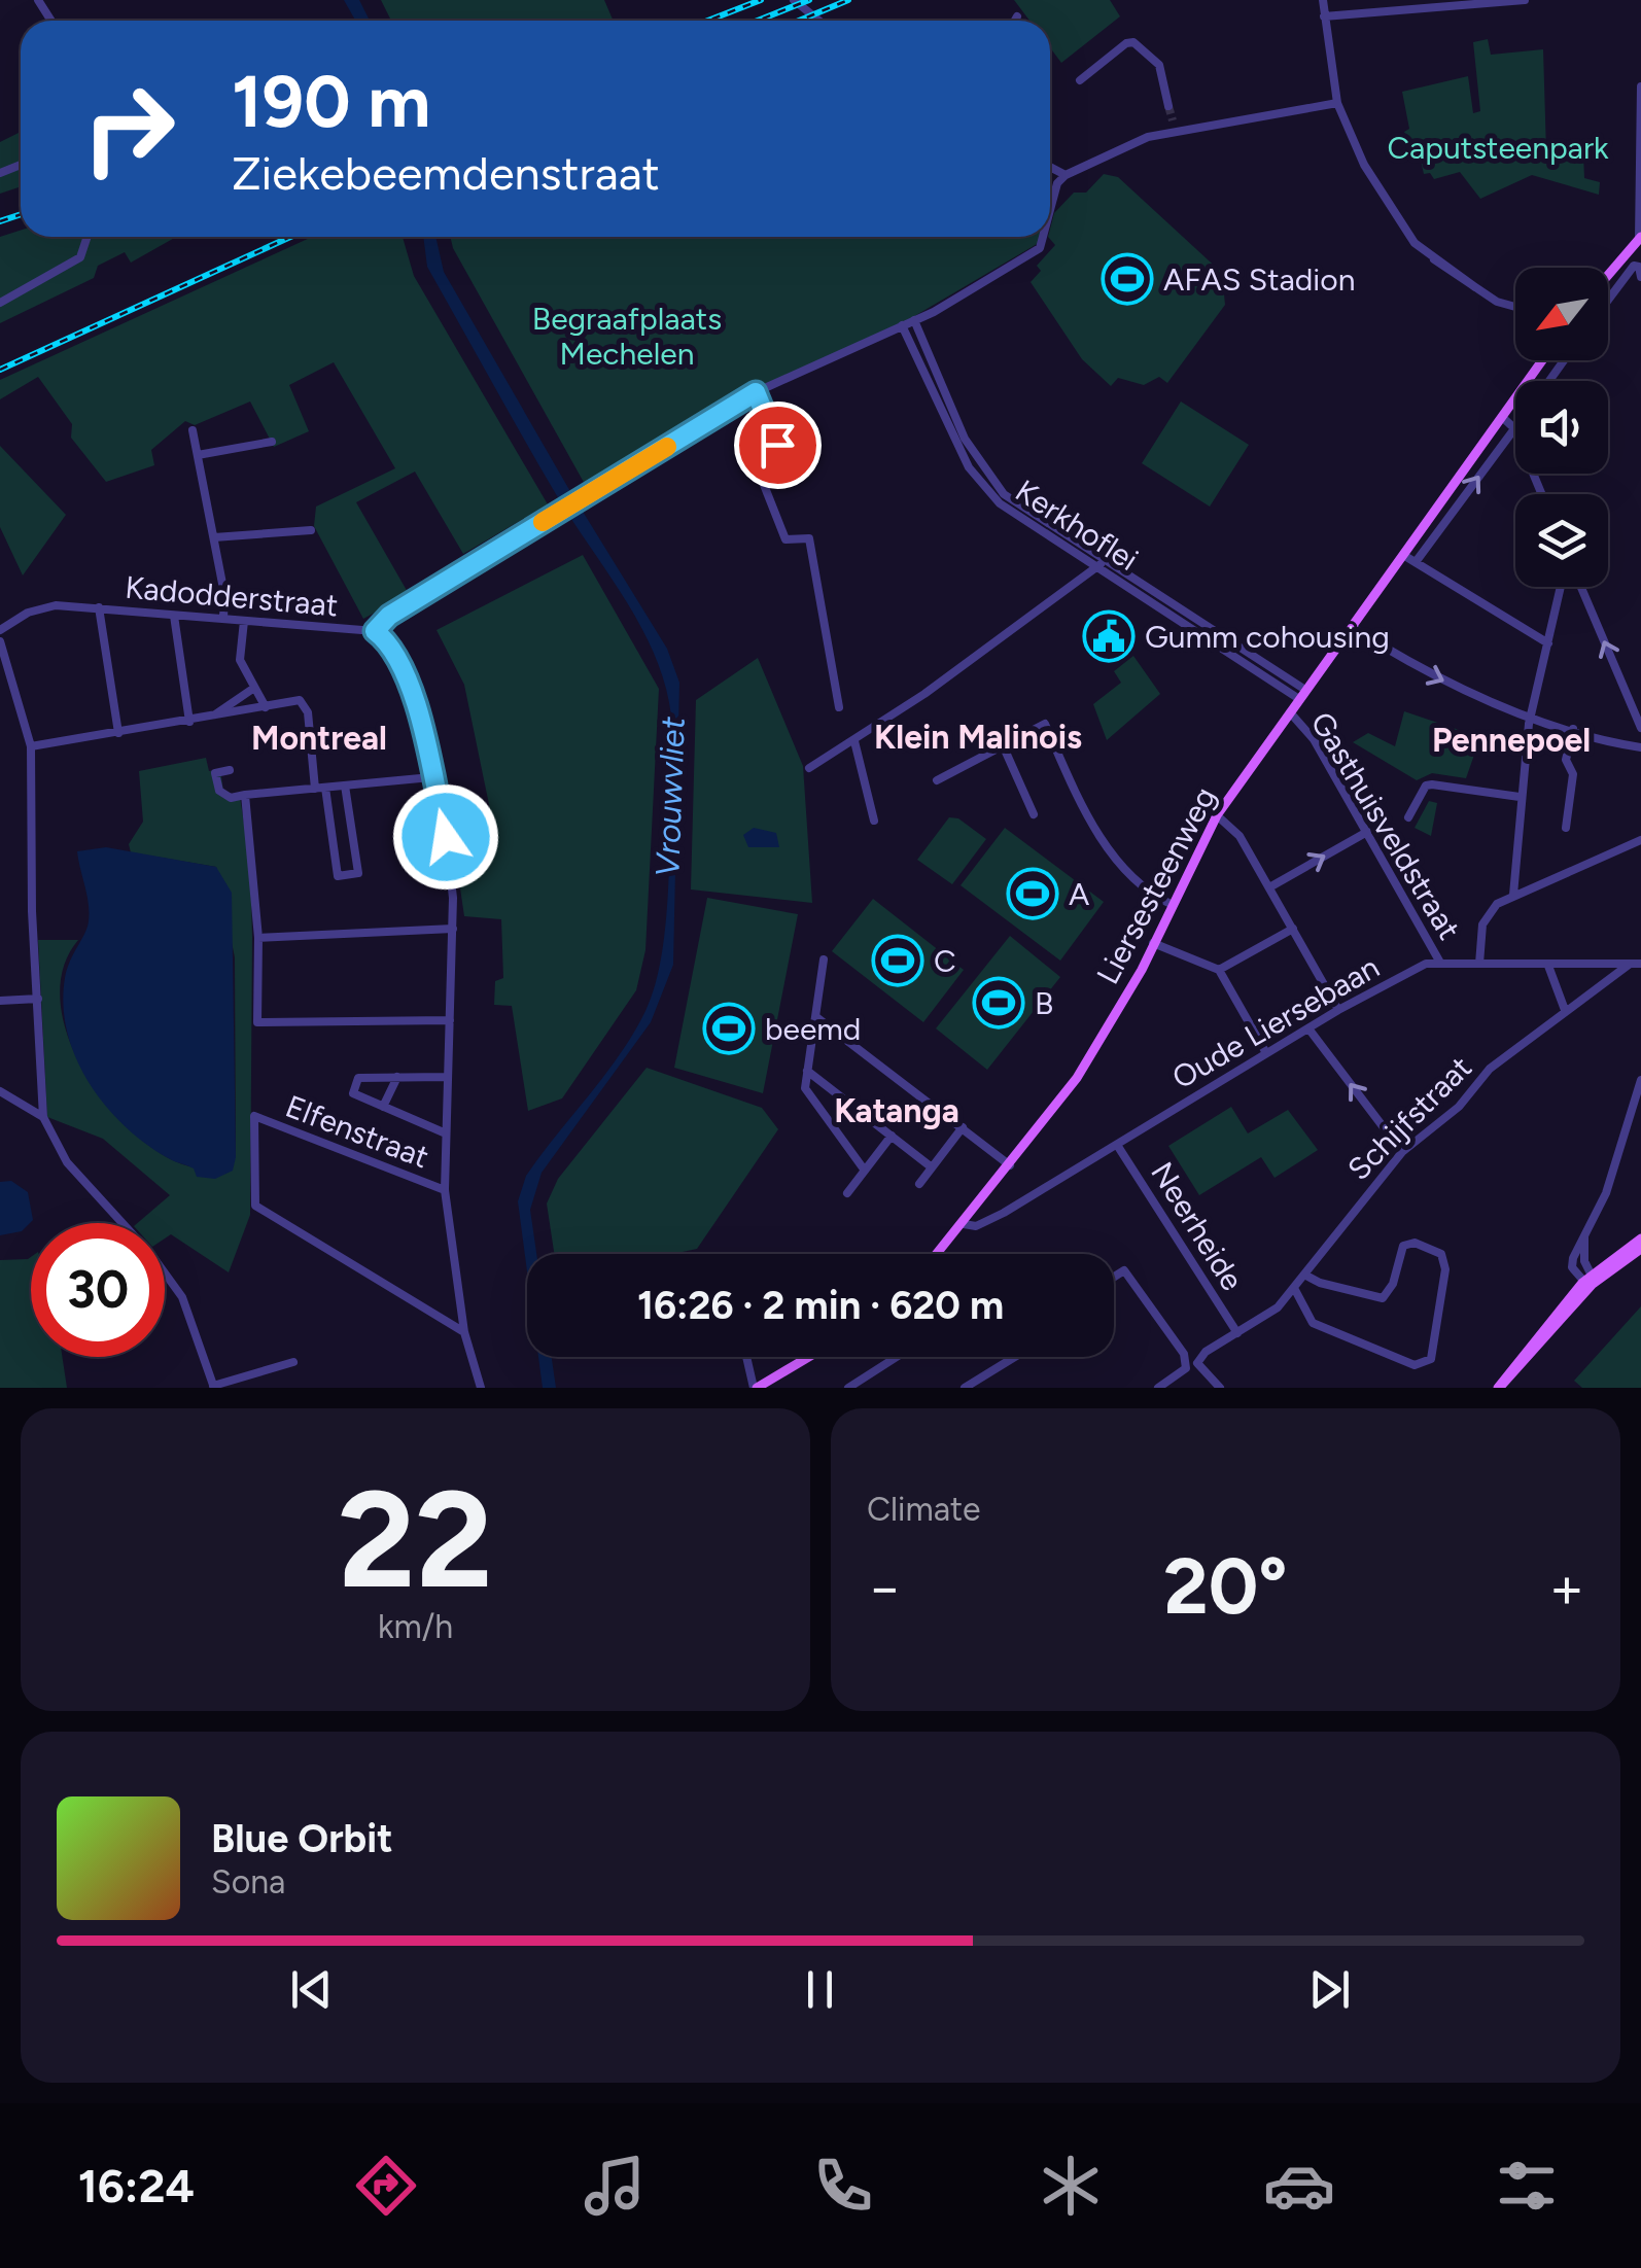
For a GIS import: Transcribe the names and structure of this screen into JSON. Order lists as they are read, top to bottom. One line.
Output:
{"streets":{"main road":["Liersesteenweg"],"street":["Kerkhoflei","Kadodderstraat","Gasthuisveldstraat","Oude Liersebaan","Schijfstraat","Elfenstraat","Neerheide"]},"crossings":[["Kerkhoflei","Liersesteenweg"],["Kadodderstraat","Elfenstraat"],["Gasthuisveldstraat","Liersesteenweg"],["Gasthuisveldstraat","Oude Liersebaan"],["Liersesteenweg","Oude Liersebaan"],["Oude Liersebaan","Schijfstraat"],["Oude Liersebaan","Neerheide"],["Schijfstraat","Neerheide"]],"districts":["Klein Malinois","Montreal","Pennepoel","Katanga"],"water":["Vrouwvliet"],"parks":["Caputsteenpark","Begraafplaats Mechelen"],"places":{"sports":["AFAS Stadion","A","C","B","beemd"],"public building":["Gumm cohousing"]},"north":"bottom left","page":{"turn":["190 m","Ziekebeemdenstraat"],"limit":"30","trip":"16:26 · 2 min · 620 m","tile":[["22","km/h"],"Climate"],"heat":["−","20°","+"],"song":["Blue Orbit","Sona"],"tabs":"16:24"}}
